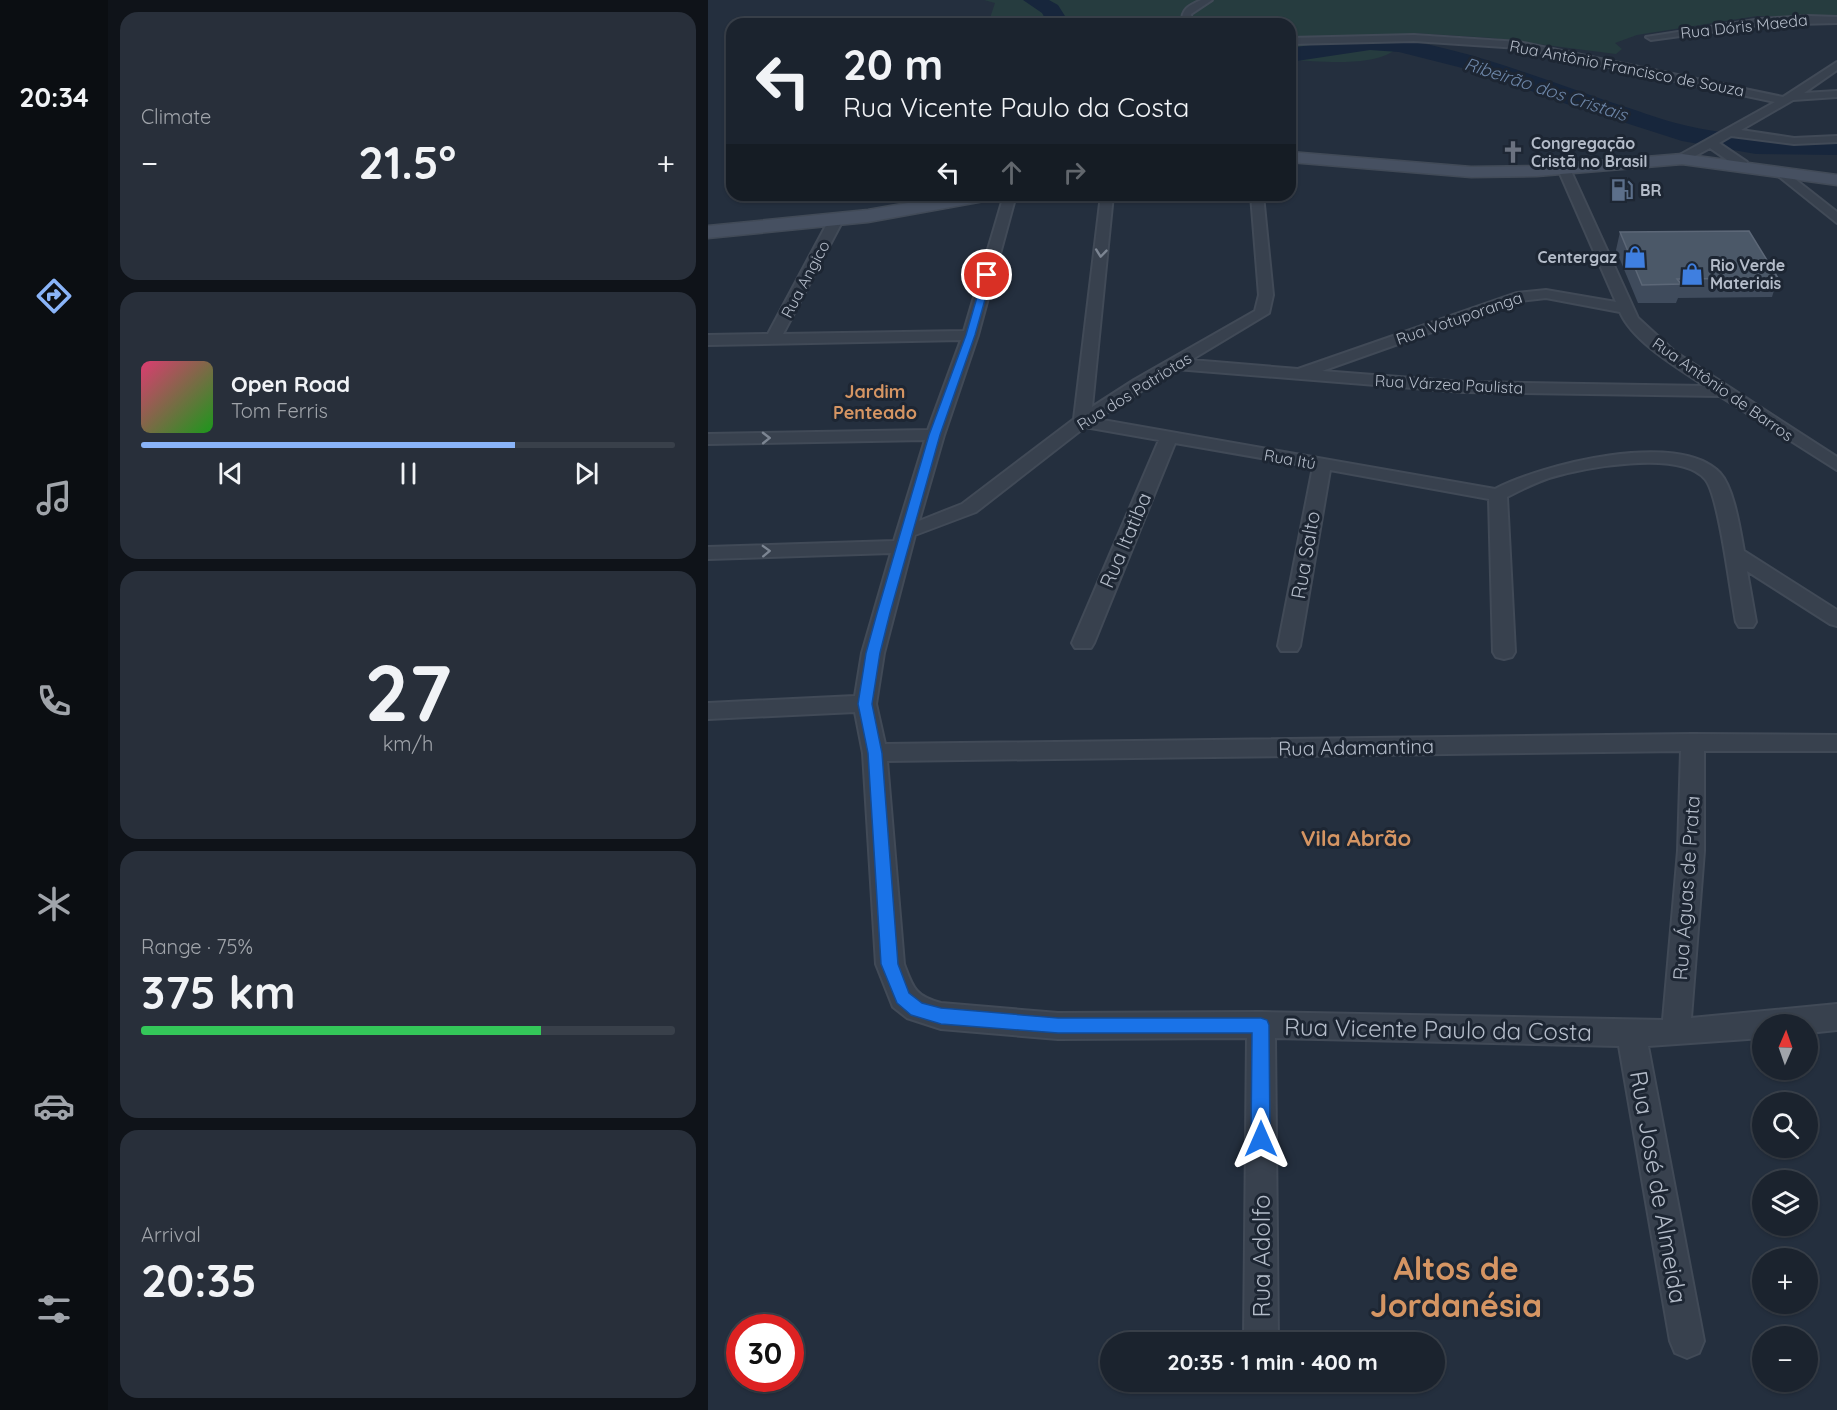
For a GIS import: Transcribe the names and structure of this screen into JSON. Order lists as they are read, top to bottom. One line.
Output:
{"streets":{"street":["Rua Dóris Maeda","Rua Antônio Francisco de Souza","Rua Angico","Rua Votuporanga","Rua Várzea Paulista","Rua Antônio de Barros","Rua dos Patriotas","Rua Itú","Rua Itatiba","Rua Salto","Rua Adamantina","Rua Águas de Prata","Rua Vicente Paulo da Costa","Rua José de Almeida","Rua Adolfo"]},"crossings":[["Rua Votuporanga","Rua Várzea Paulista"],["Rua Votuporanga","Rua Antônio de Barros"],["Rua Várzea Paulista","Rua Antônio de Barros"],["Rua Várzea Paulista","Rua dos Patriotas"],["Rua dos Patriotas","Rua Itú"],["Rua Itú","Rua Itatiba"],["Rua Itú","Rua Salto"],["Rua Adamantina","Rua Águas de Prata"],["Rua Adamantina","Rua Vicente Paulo da Costa"],["Rua Águas de Prata","Rua Vicente Paulo da Costa"],["Rua Vicente Paulo da Costa","Rua José de Almeida"],["Rua Vicente Paulo da Costa","Rua Adolfo"]],"districts":["Jardim Penteado","Vila Abrão","Altos de Jordanésia"],"water":["Ribeirão dos Cristais"],"places":{"church":["Congregação Cristã no Brasil"],"fuel station":["BR"],"shop":["Centergaz","Rio Verde Materiais"]},"north":"top","page":{"tabs":"20:34","tile":["Climate",["27","km/h"],["Range · 75%","375 km"],["Arrival","20:35"]],"turn":["20 m","Rua Vicente Paulo da Costa"],"heat":["−","21.5°","+"],"song":["Open Road","Tom Ferris"],"map_buttons":["+","−"],"limit":"30","trip":"20:35 · 1 min · 400 m"}}
